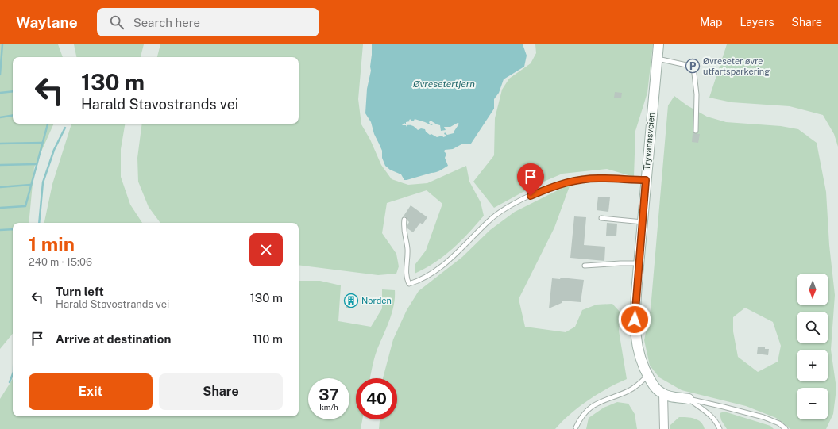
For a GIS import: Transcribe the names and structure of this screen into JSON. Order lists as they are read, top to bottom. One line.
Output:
{"streets":{"street":["Tryvannsveien"]},"water":["Øvresetertjern"],"places":{"parking":["Øvreseter øvre utfartsparkering"],"building":["Norden"]},"north":"bottom","page":{"header":"Waylane","search":"Search here","nav":["Map","Layers","Share"],"turn":["130 m","Harald Stavostrands vei"],"heading":["1 min","240 m · 15:06"],"map_buttons":["+","−"],"list":[{"name":"Turn left","note":"Harald Stavostrands vei","value":"130 m"},{"name":"Arrive at destination","value":"110 m"}],"buttons":["Exit","Share"],"speed":"37 km/h","limit":"40"}}
